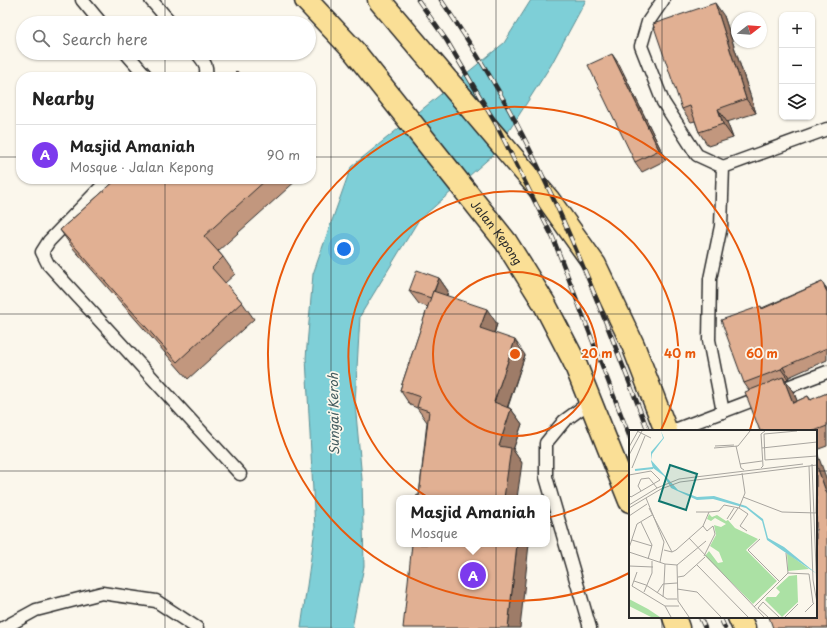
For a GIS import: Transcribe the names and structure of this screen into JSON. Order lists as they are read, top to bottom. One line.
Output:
{"streets":{"main road":["Jalan Kepong"]},"water":["Sungai Keroh"],"north":"right","page":{"map_buttons":["+","−"],"search":"Search here","heading":"Nearby","list":[{"mark":"A","name":"Masjid Amaniah","note":"Mosque · Jalan Kepong","value":"90 m"}],"popup":["Masjid Amaniah","Mosque"],"pins":"A"},"rings":["20 m","40 m","60 m"]}
